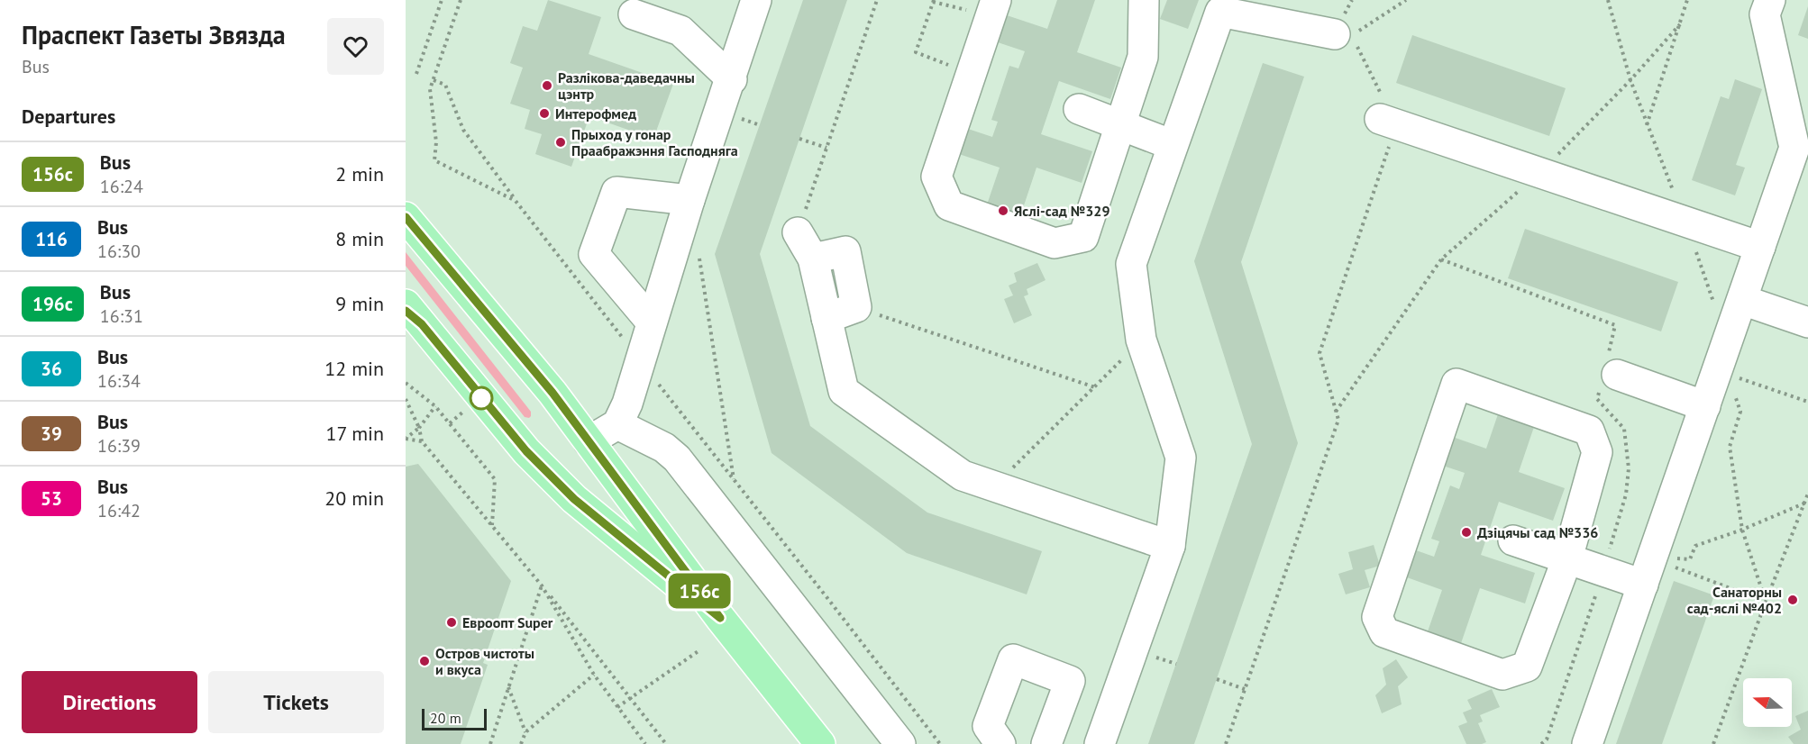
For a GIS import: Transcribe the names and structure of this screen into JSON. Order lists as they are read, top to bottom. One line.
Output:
{"places":["Разлікова-даведачны цэнтр","Интерофмед","Прыход у гонар Праабражэння Гасподняга","Яслі-сад №329","Дзіцячы сад №336","Санаторны сад-яслі №402","Евроопт Super","Остров чистоты и вкуса"],"lines":["bus line 156с"],"scale_bar":"20 m","north":"left","page":{"heading":[["Праспект Газеты Звязда","Bus"],"Departures"],"on_map":"156с","list":[{"mark":"156с","name":"Bus","note":"16:24","value":"2 min"},{"mark":"116","name":"Bus","note":"16:30","value":"8 min"},{"mark":"196с","name":"Bus","note":"16:31","value":"9 min"},{"mark":"36","name":"Bus","note":"16:34","value":"12 min"},{"mark":"39","name":"Bus","note":"16:39","value":"17 min"},{"mark":"53","name":"Bus","note":"16:42","value":"20 min"}],"buttons":["Directions","Tickets"],"scale":"20 m"}}
